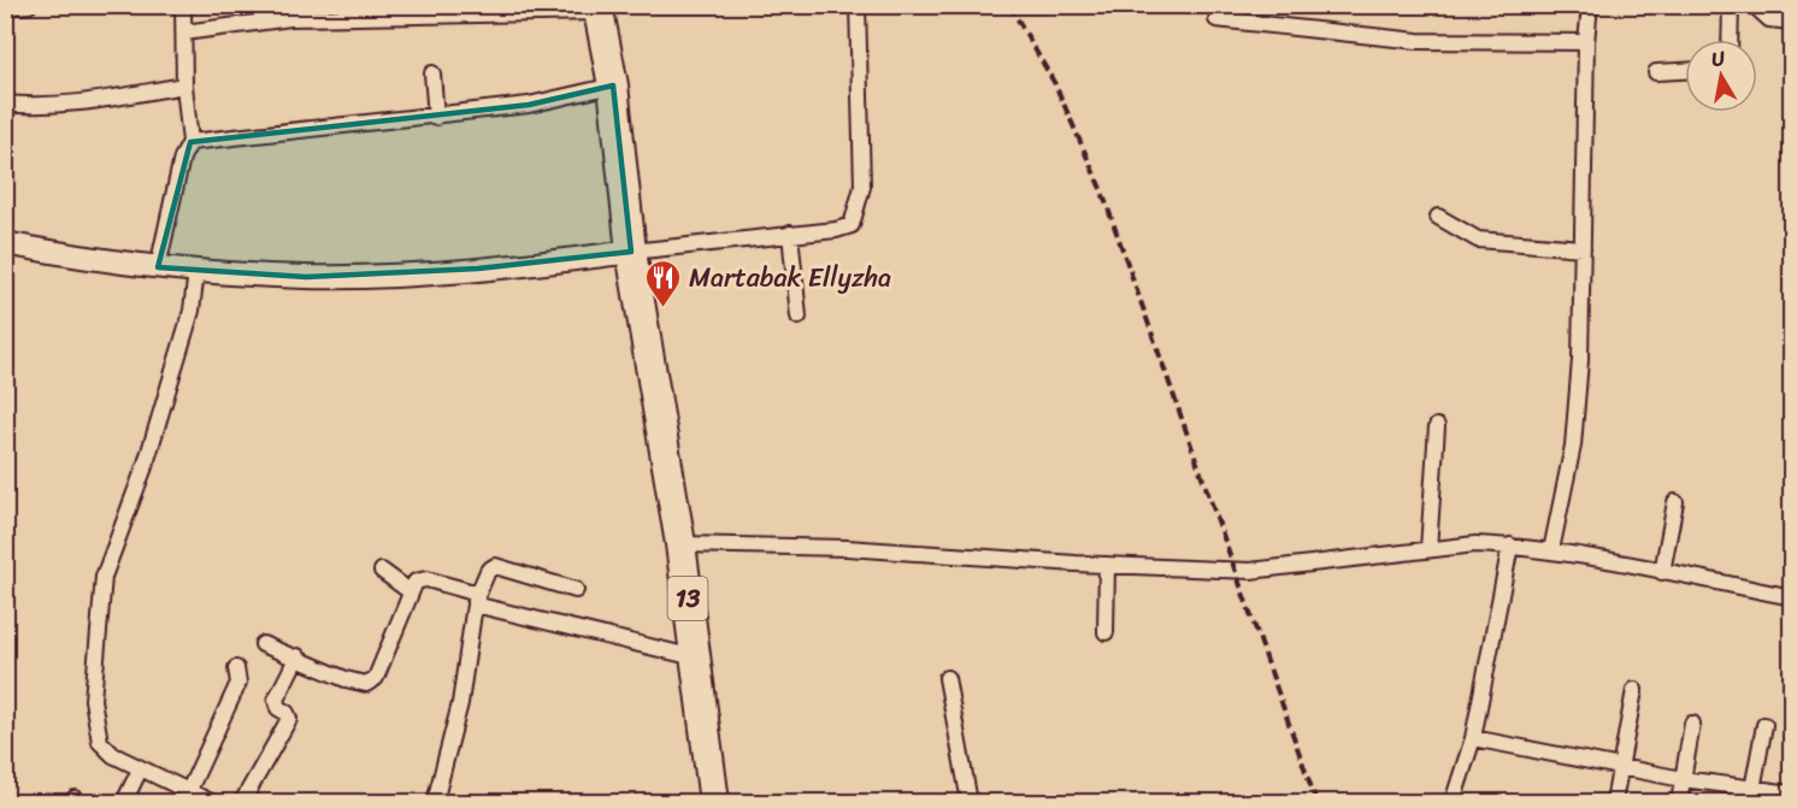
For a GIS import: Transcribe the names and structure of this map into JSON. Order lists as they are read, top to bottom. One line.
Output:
{"streets":{"highway":["13"]},"places":{"restaurant":["Martabak Ellyzha"]},"north":"top"}
